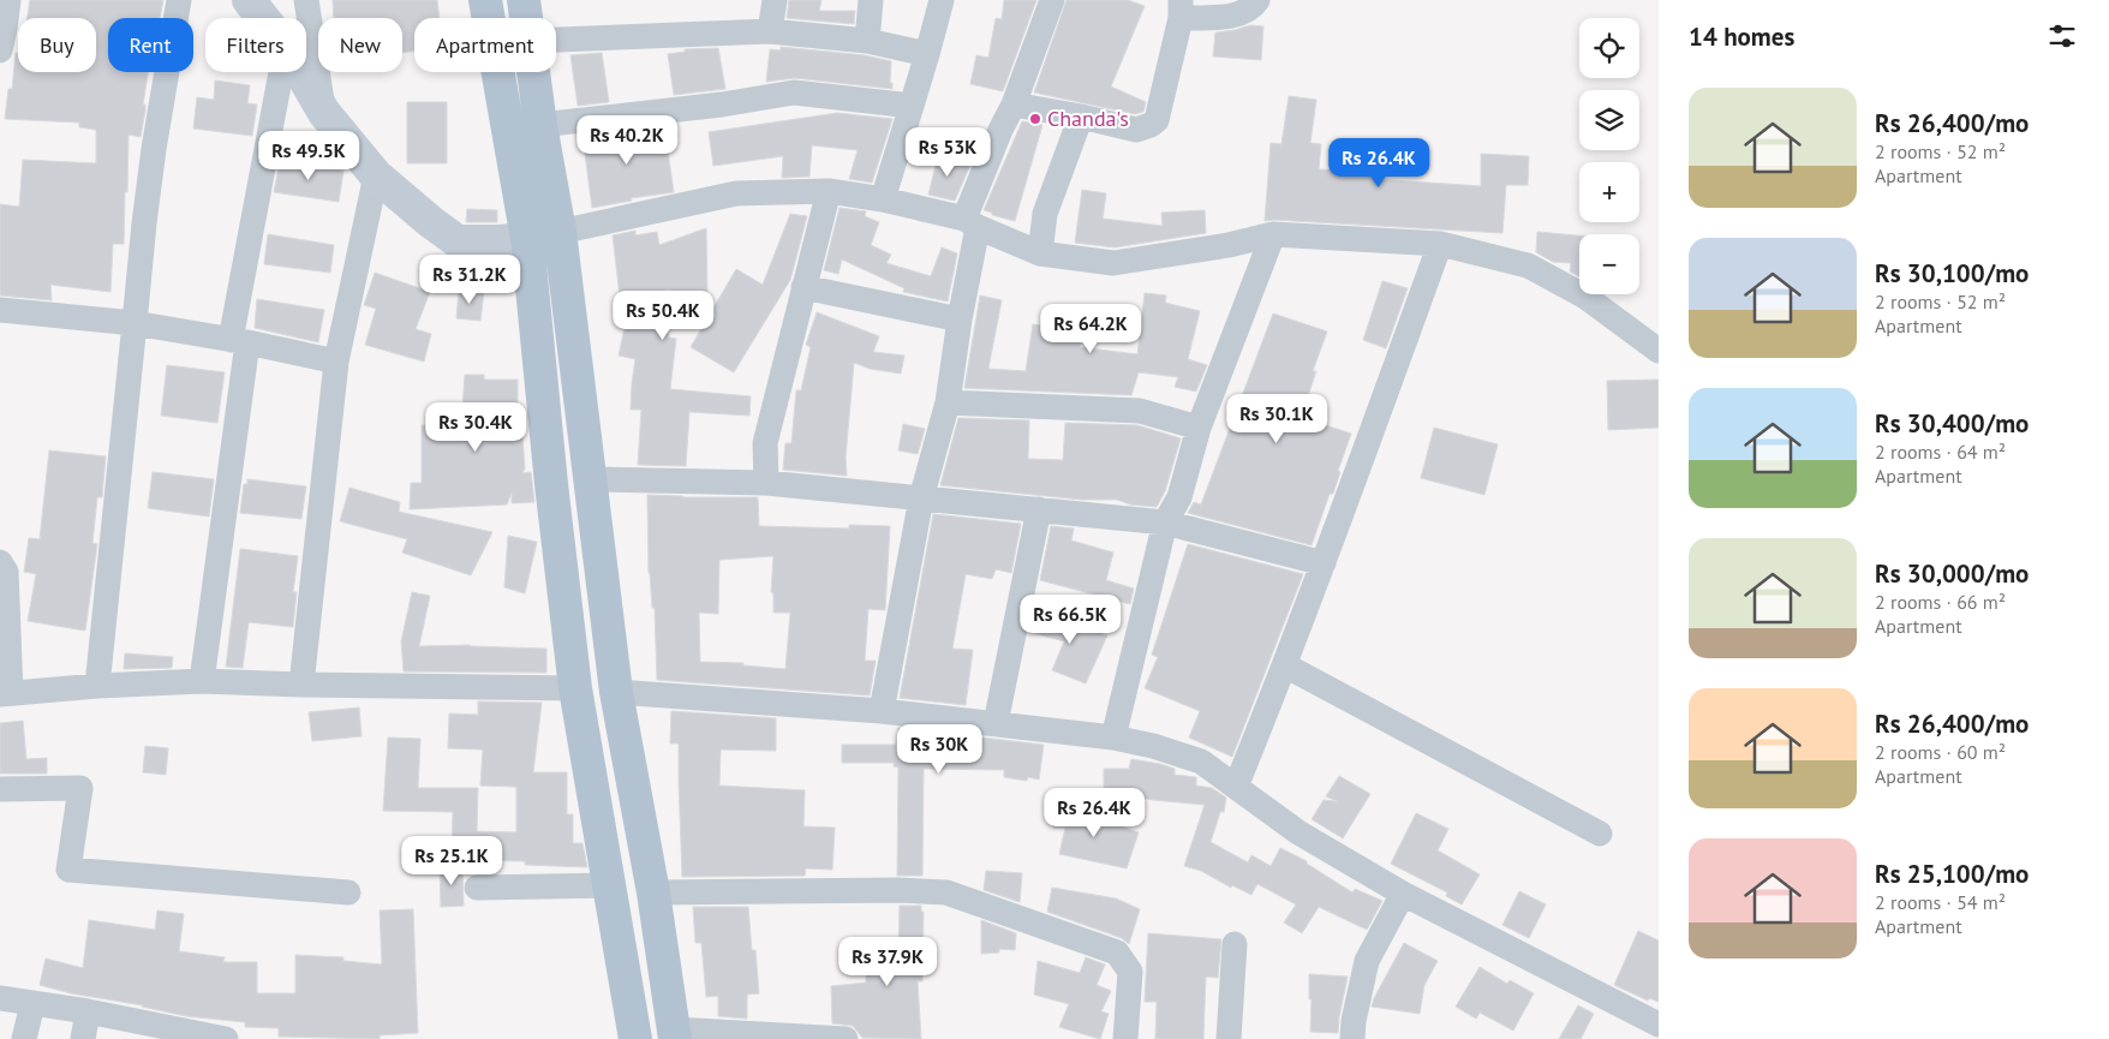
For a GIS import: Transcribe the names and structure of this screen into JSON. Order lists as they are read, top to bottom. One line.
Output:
{"places":["Chanda's"],"page":{"heading":"14 homes","map_buttons":["+","−"],"chip":["Buy","Rent","Filters","New","Apartment"],"list":[{"name":"Rs 26,400/mo","note":"2 rooms · 52 m² · Apartment"},{"name":"Rs 30,100/mo","note":"2 rooms · 52 m² · Apartment"},{"name":"Rs 30,400/mo","note":"2 rooms · 64 m² · Apartment"},{"name":"Rs 30,000/mo","note":"2 rooms · 66 m² · Apartment"},{"name":"Rs 26,400/mo","note":"2 rooms · 60 m² · Apartment"},{"name":"Rs 25,100/mo","note":"2 rooms · 54 m² · Apartment"}],"price":["Rs 40.2K","Rs 53K","Rs 49.5K","Rs 26.4K","Rs 31.2K","Rs 50.4K","Rs 64.2K","Rs 30.1K","Rs 30.4K","Rs 66.5K","Rs 30K","Rs 26.4K","Rs 25.1K","Rs 37.9K"]}}
